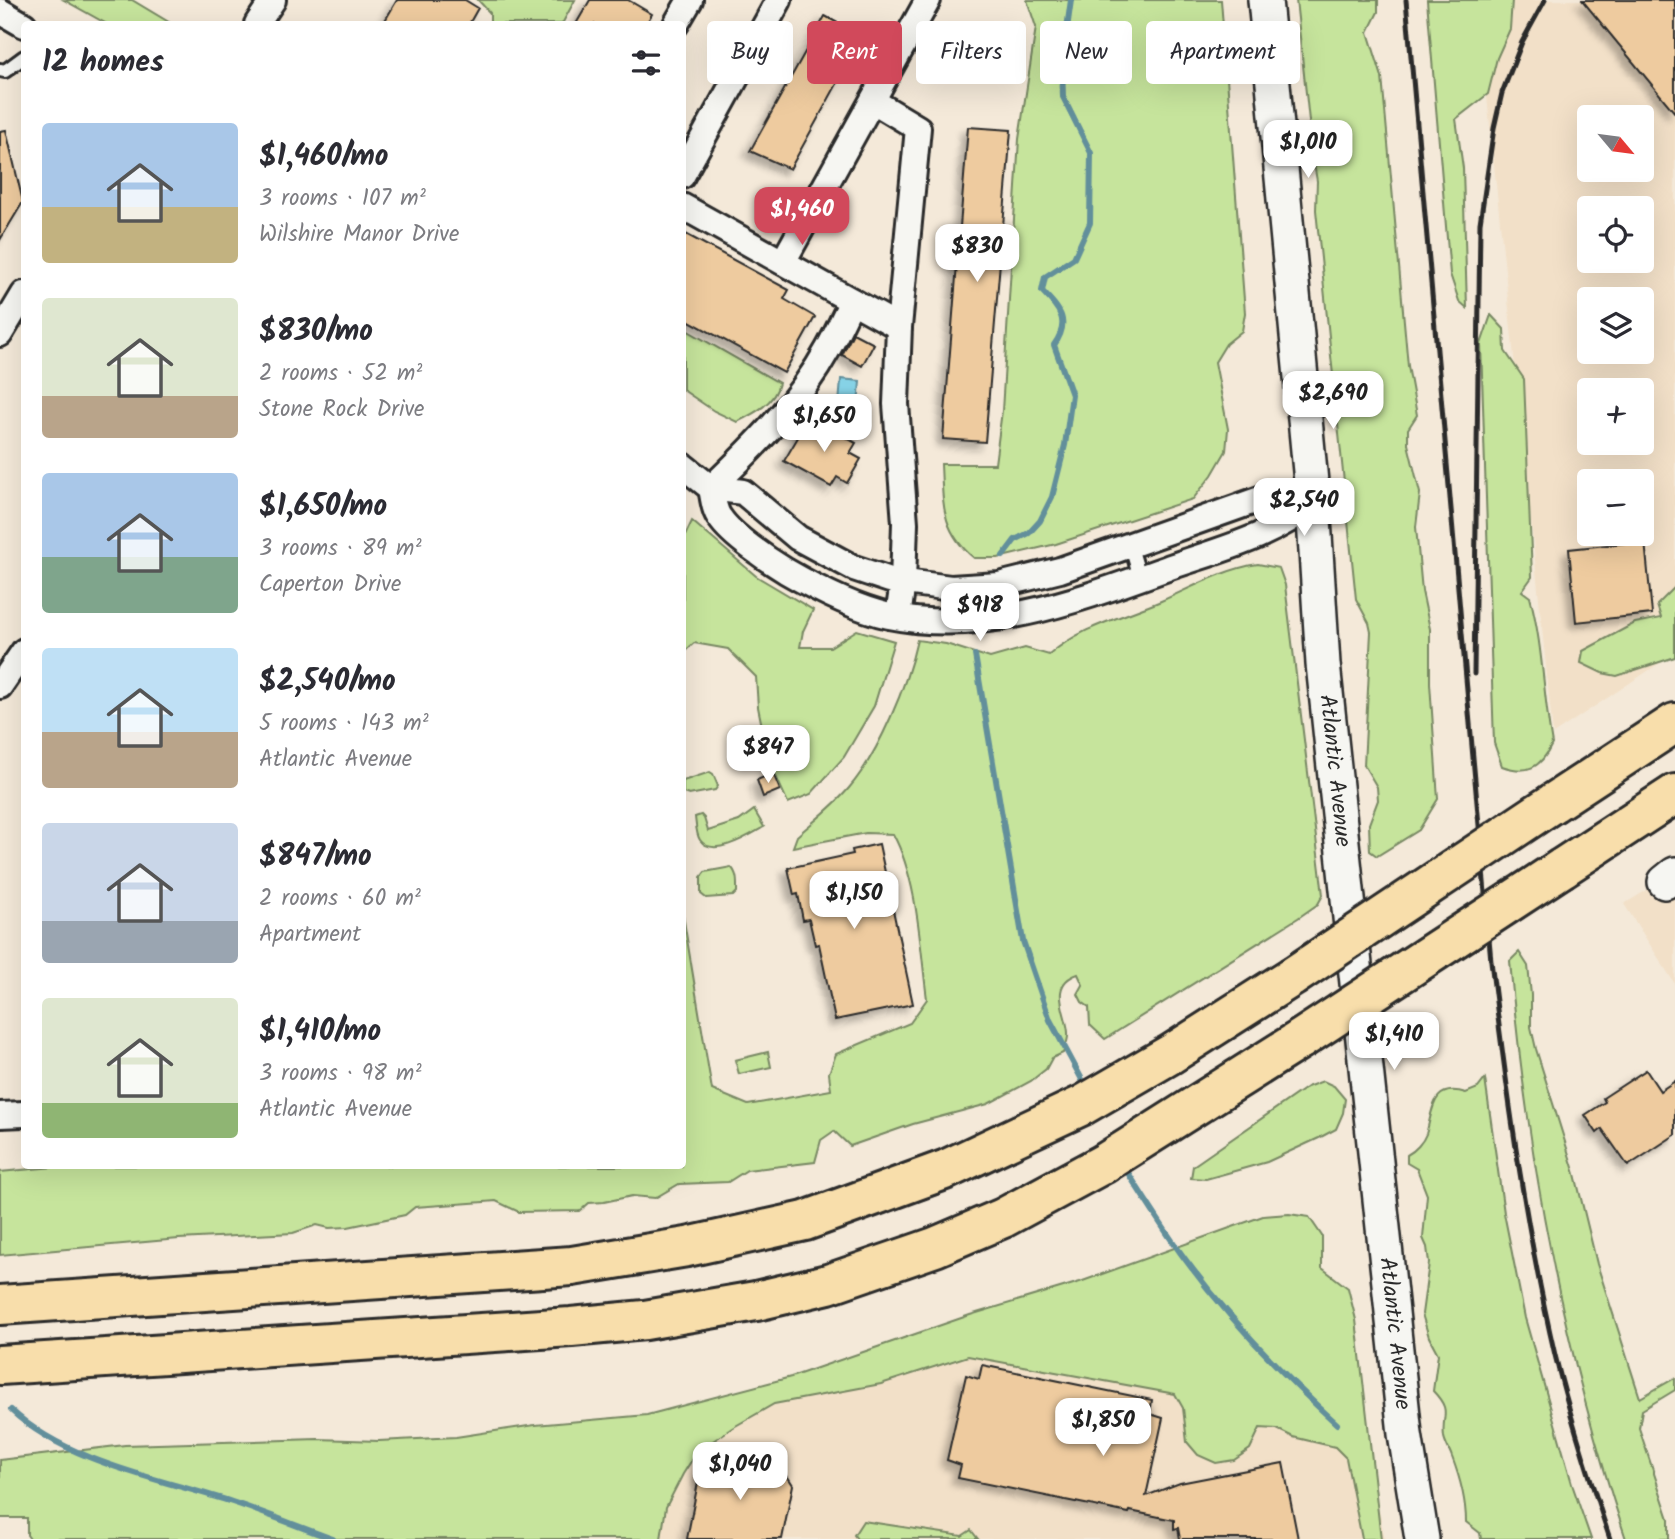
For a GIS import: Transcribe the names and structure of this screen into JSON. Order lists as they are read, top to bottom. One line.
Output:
{"streets":{"main road":["Atlantic Avenue"]},"north":"bottom right","page":{"chip":["Buy","Rent","Filters","New","Apartment"],"heading":"12 homes","map_buttons":["+","−"],"list":[{"name":"$1,460/mo","note":"3 rooms · 107 m² · Wilshire Manor Drive"},{"name":"$830/mo","note":"2 rooms · 52 m² · Stone Rock Drive"},{"name":"$1,650/mo","note":"3 rooms · 89 m² · Caperton Drive"},{"name":"$2,540/mo","note":"5 rooms · 143 m² · Atlantic Avenue"},{"name":"$847/mo","note":"2 rooms · 60 m² · Apartment"},{"name":"$1,410/mo","note":"3 rooms · 98 m² · Atlantic Avenue"}],"price":["$1,010","$1,460","$830","$2,690","$1,650","$2,540","$918","$847","$1,150","$1,410","$1,850","$1,040"]}}
